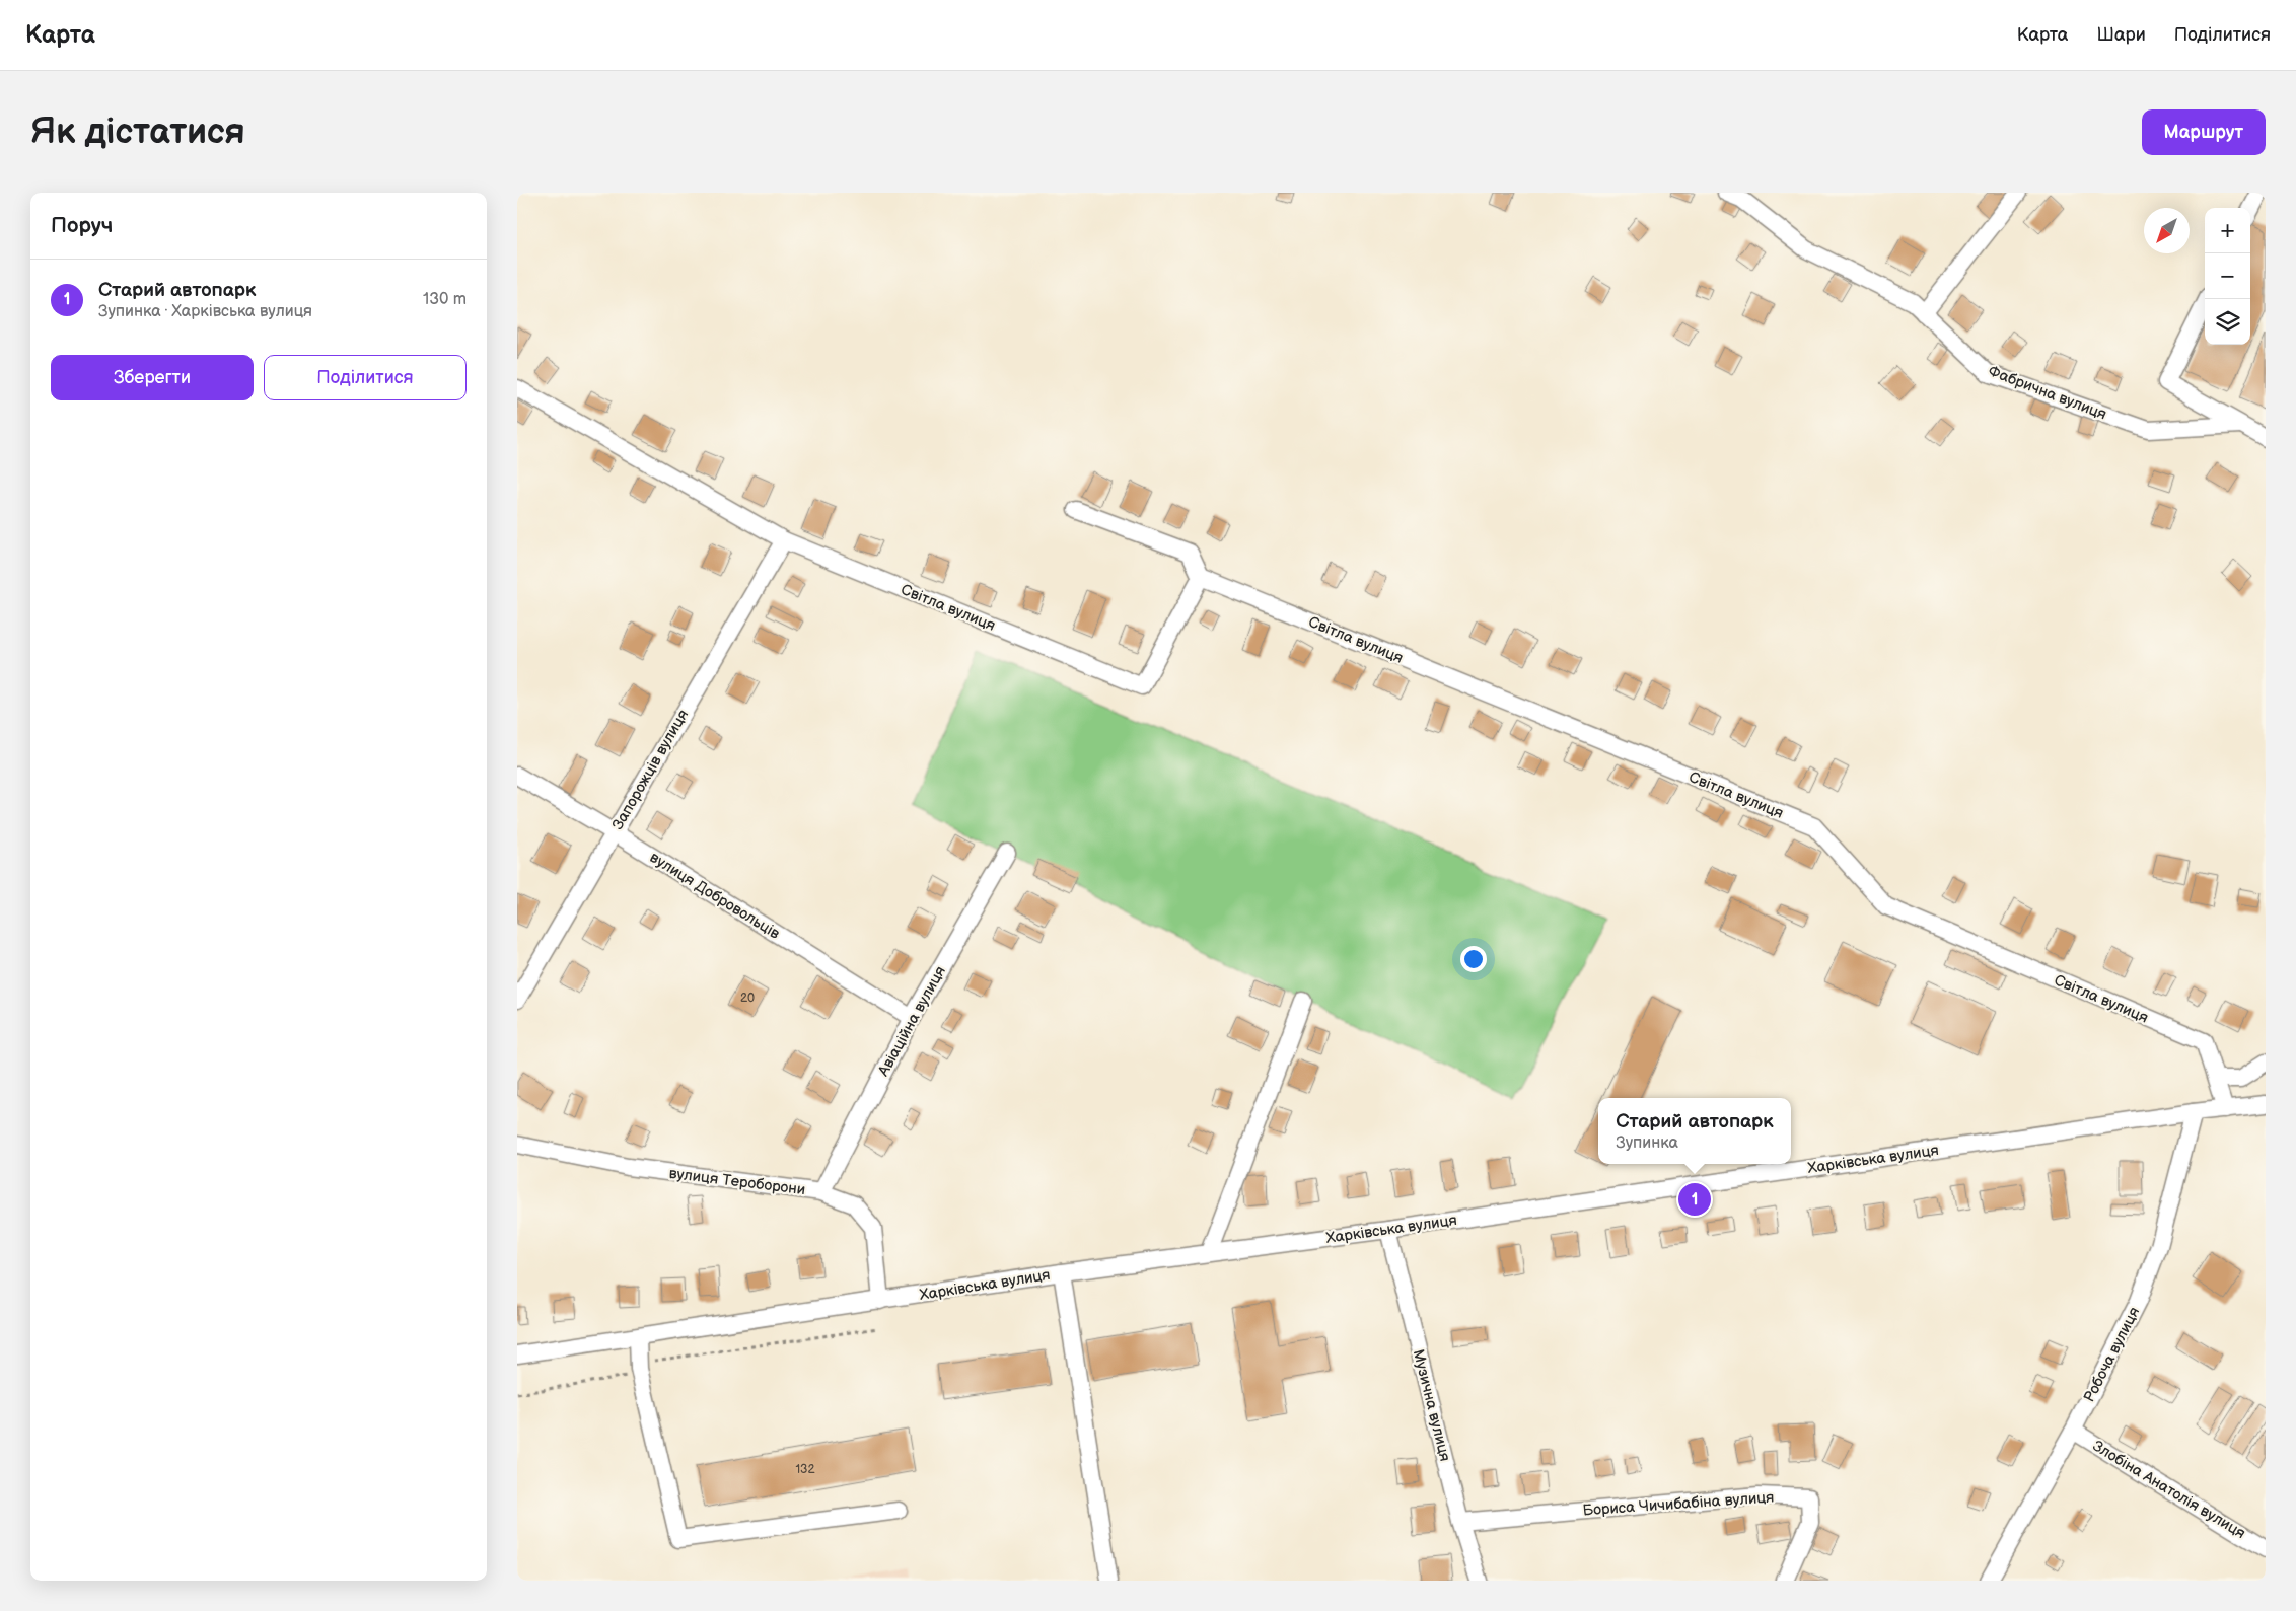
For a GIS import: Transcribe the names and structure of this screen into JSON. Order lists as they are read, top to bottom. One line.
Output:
{"streets":{"street":["Фабрична вулиця","Світла вулиця","Запорожців вулиця","вулиця Добровольців","Авіаційна вулиця","Харківська вулиця","вулиця Тероборони","Робоча вулиця","Музична вулиця","Злобіна Анатолія вулиця","Бориса Чичибабіна вулиця"]},"crossings":[["Світла вулиця","Запорожців вулиця"],["Світла вулиця","Харківська вулиця"],["Запорожців вулиця","вулиця Добровольців"],["вулиця Добровольців","Авіаційна вулиця"],["Авіаційна вулиця","вулиця Тероборони"],["Харківська вулиця","вулиця Тероборони"],["Харківська вулиця","Робоча вулиця"],["Харківська вулиця","Музична вулиця"],["Робоча вулиця","Злобіна Анатолія вулиця"],["Музична вулиця","Бориса Чичибабіна вулиця"]],"house_numbers":["20","132"],"north":"bottom left","page":{"header":"Карта","nav":["Карта","Шари","Поділитися"],"buttons":["Маршрут",["Зберегти","Поділитися"]],"title":"Як дістатися","heading":"Поруч","map_buttons":["+","−"],"list":[{"mark":"1","name":"Старий автопарк","note":"Зупинка · Харківська вулиця","value":"130 m"}],"popup":["Старий автопарк","Зупинка"],"pins":"1"}}
